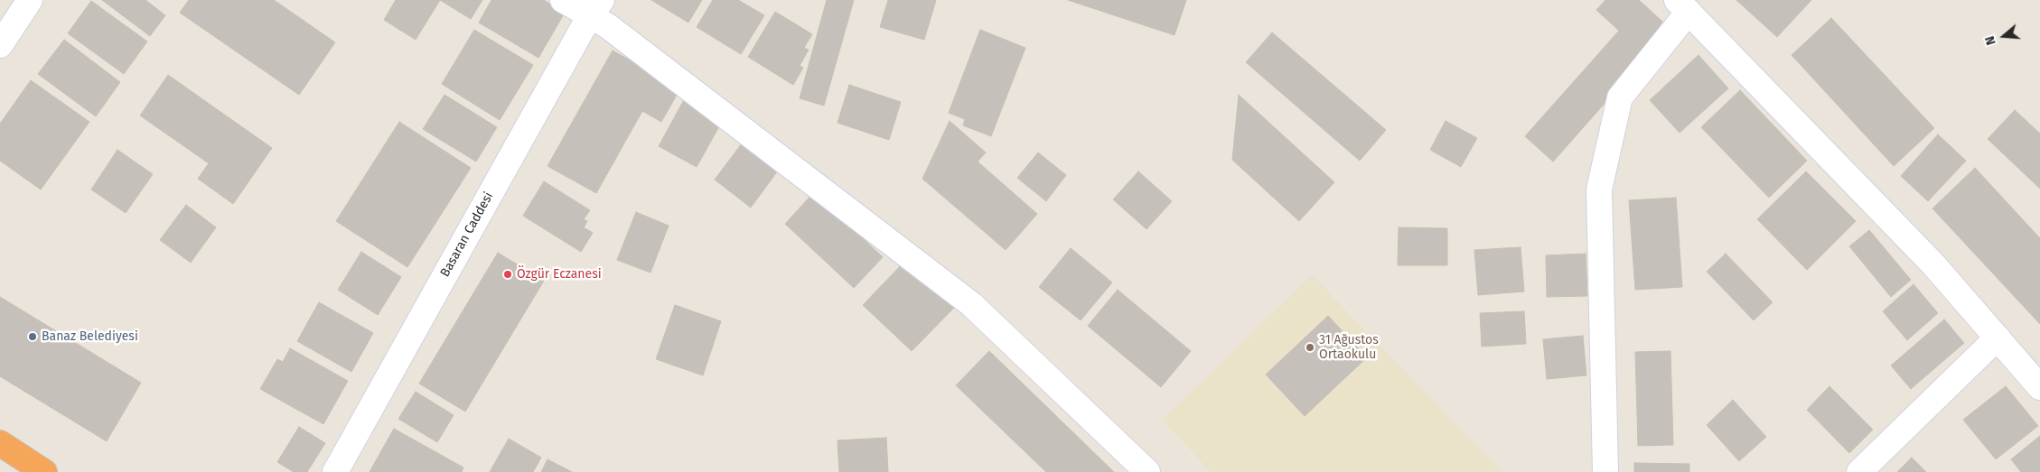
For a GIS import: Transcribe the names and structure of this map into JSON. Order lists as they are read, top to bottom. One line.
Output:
{"streets":{"street":["Basaran Caddesi"]},"places":["Özgür Eczanesi","Banaz Belediyesi","31 Ağustos Ortaokulu"],"north":"left"}
